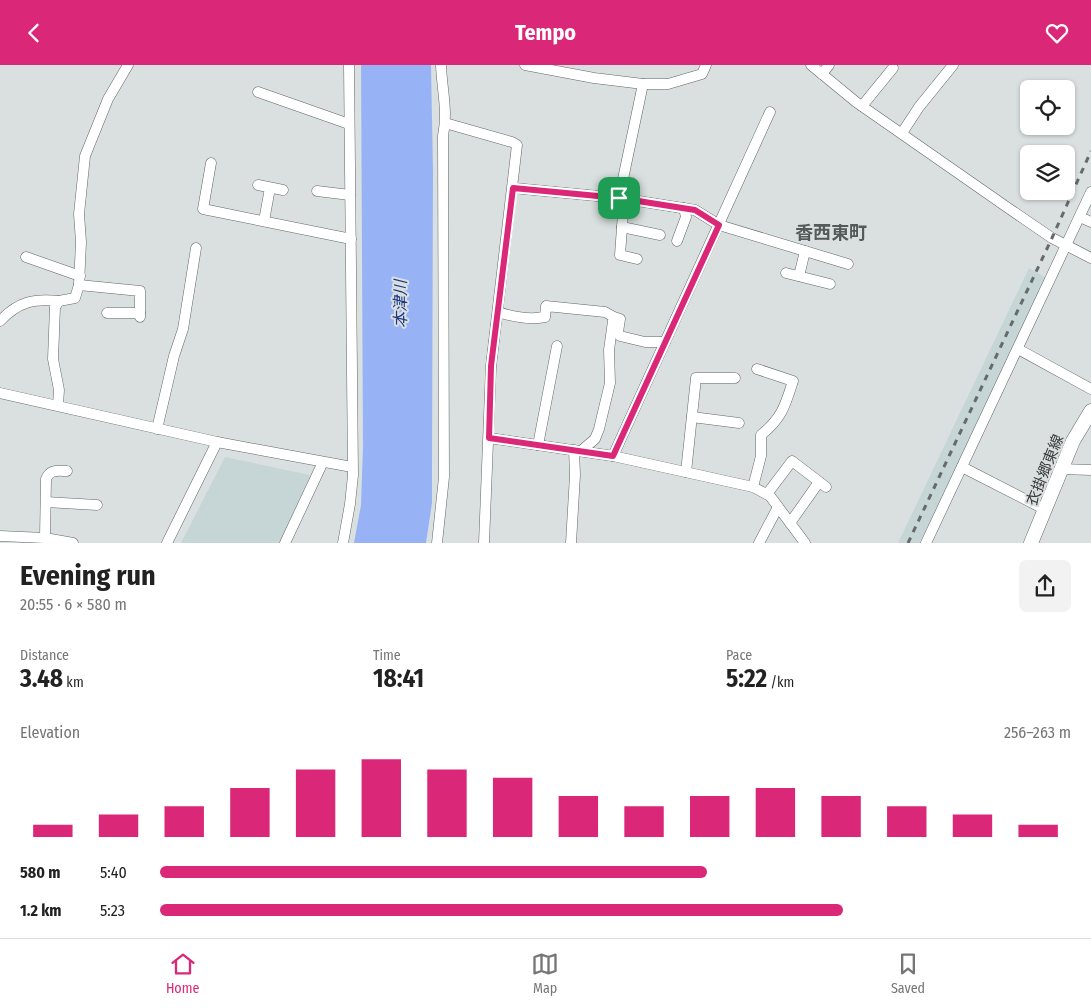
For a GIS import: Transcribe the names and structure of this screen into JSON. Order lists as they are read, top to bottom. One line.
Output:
{"streets":{"main road":["衣掛郷東線"]},"districts":["香西東町"],"water":["本津川"],"page":{"header":"Tempo","heading":["Evening run","20:55 · 6 × 580 m"],"stats":[["Distance","3.48 km"],["Time","18:41"],["Pace","5:22 /km"]],"chart":["Elevation","256–263 m"],"list":[{"name":"580 m","note":"5:40"},{"name":"1.2 km","note":"5:23"}],"tabs":["Home","Map","Saved"]}}
